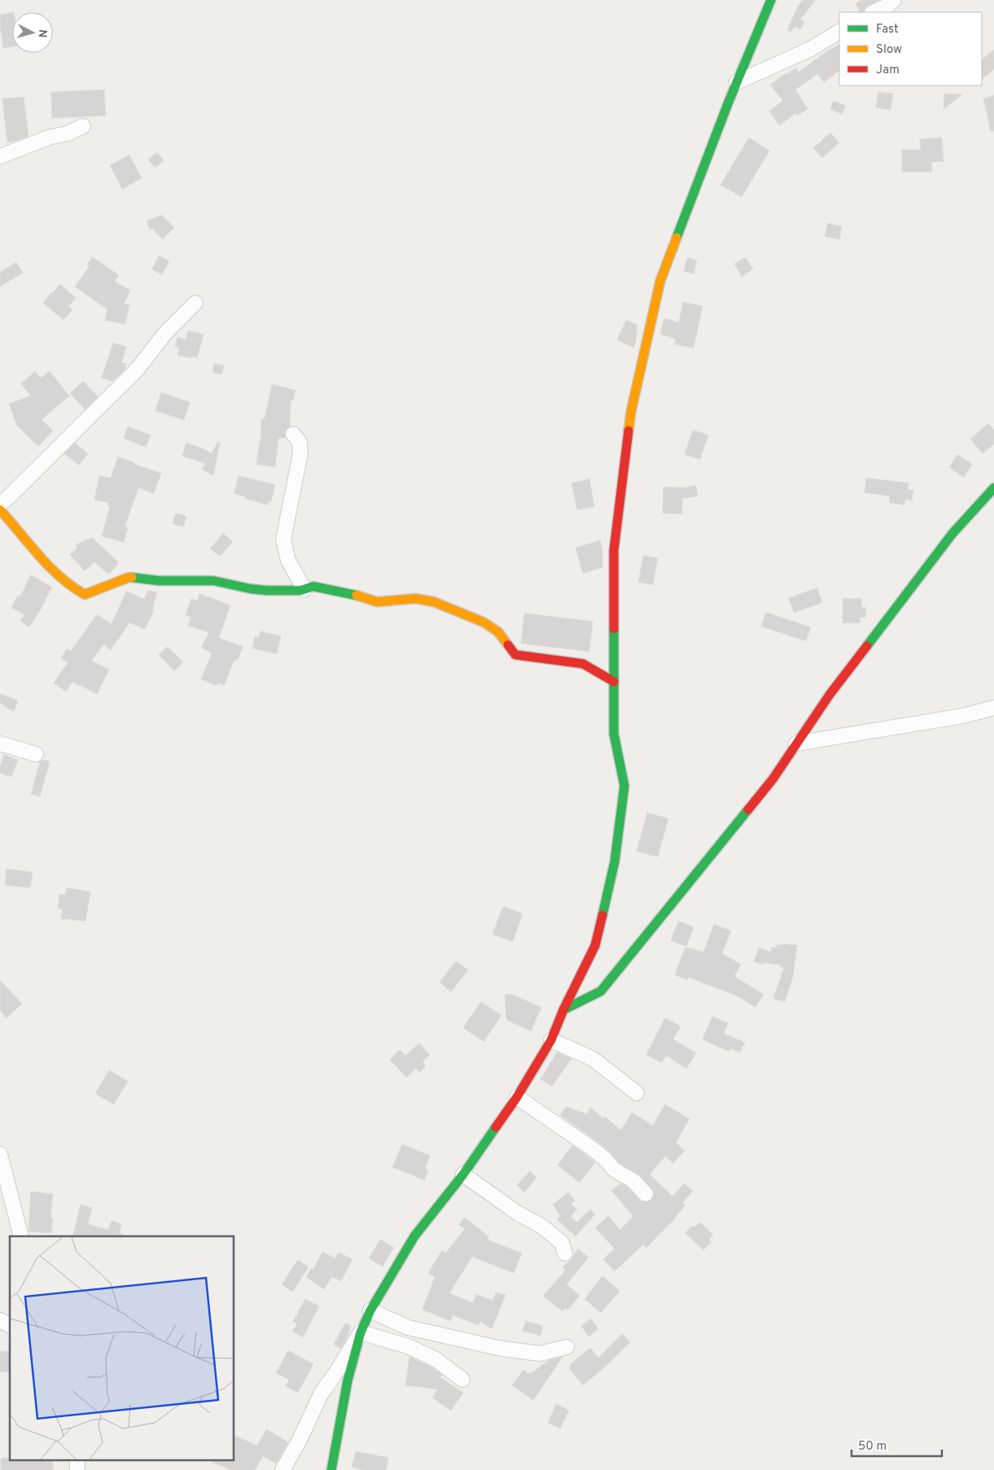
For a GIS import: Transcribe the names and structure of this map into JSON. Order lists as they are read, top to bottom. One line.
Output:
{"legend":["Fast","Slow","Jam"],"scale_bar":"50 m","north":"right"}
